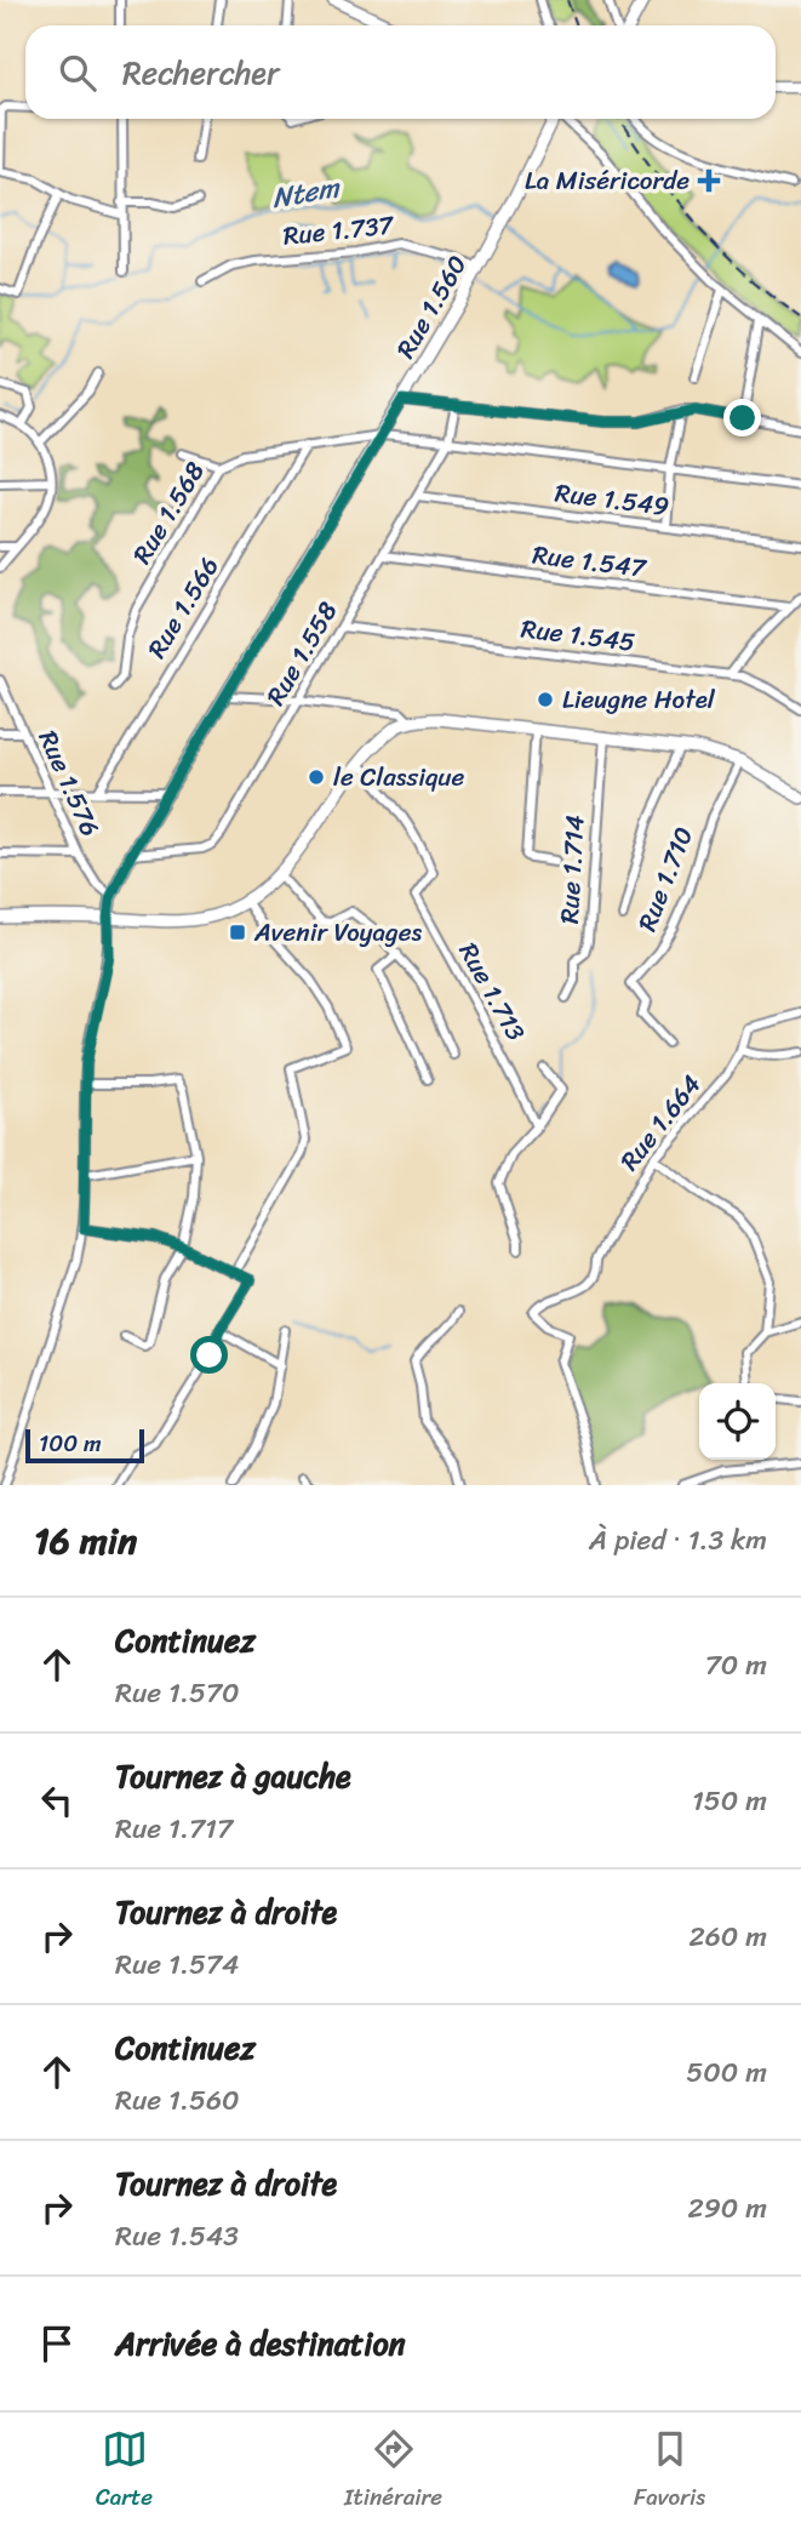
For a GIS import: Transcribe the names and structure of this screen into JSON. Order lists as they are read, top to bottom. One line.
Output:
{"streets":{"main road":["Rue 1.560"],"street":["Rue 1.737","Rue 1.549","Rue 1.568","Rue 1.547","Rue 1.566","Rue 1.545","Rue 1.558","Rue 1.576","Rue 1.714","Rue 1.710","Rue 1.713","Rue 1.664"]},"crossings":[["Rue 1.737","Rue 1.560"],["Rue 1.560","Rue 1.568"],["Rue 1.560","Rue 1.558"],["Rue 1.560","Rue 1.576"],["Rue 1.549","Rue 1.558"],["Rue 1.568","Rue 1.566"],["Rue 1.568","Rue 1.558"],["Rue 1.547","Rue 1.558"],["Rue 1.545","Rue 1.558"]],"water":["Ntem"],"places":{"health":["La Miséricorde"],"other":["Lieugne Hotel","le Classique"],"transit":["Avenir Voyages"]},"scale_bar":"100 m","page":{"search":"Rechercher","scale":"100 m","heading":["16 min","À pied · 1.3 km"],"list":[["Continuez","Rue 1.570","70 m"],["Tournez à gauche","Rue 1.717","150 m"],["Tournez à droite","Rue 1.574","260 m"],["Continuez","Rue 1.560","500 m"],["Tournez à droite","Rue 1.543","290 m"],"Arrivée à destination"],"nav":["Carte","Itinéraire","Favoris"]}}
